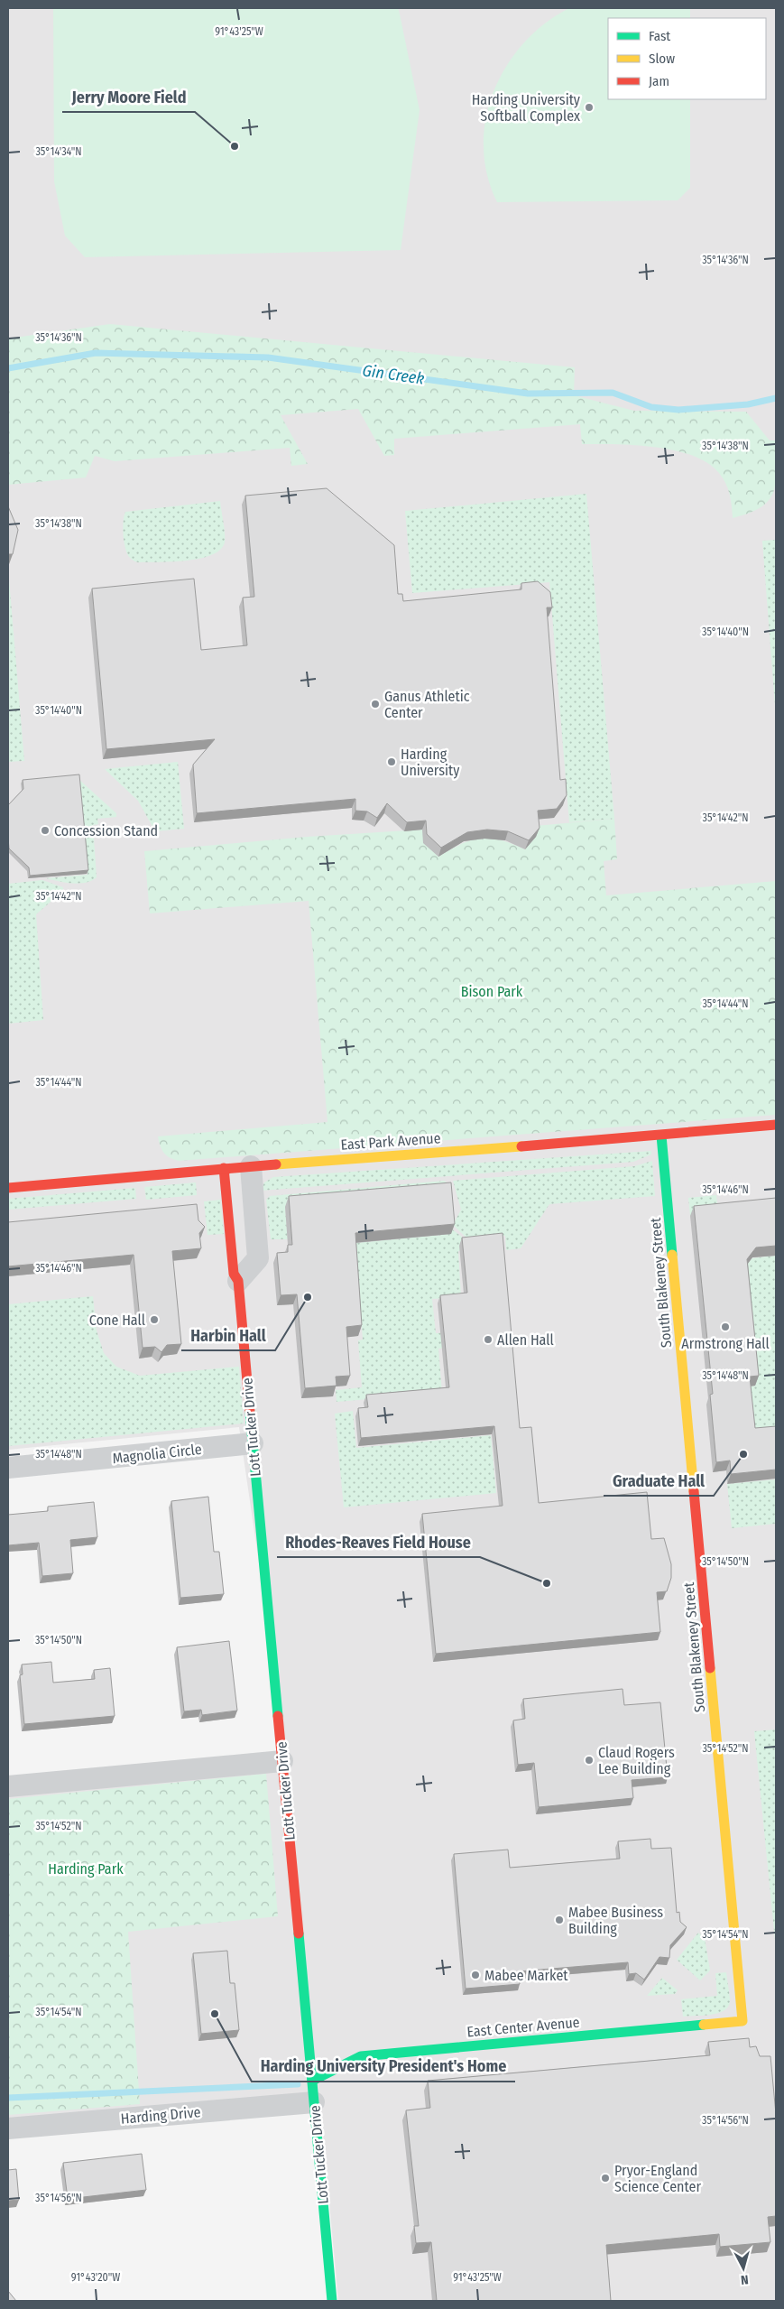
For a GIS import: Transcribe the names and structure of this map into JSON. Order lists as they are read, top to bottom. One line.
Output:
{"streets":{"street":["East Park Avenue","South Blakeney Street","Lott Tucker Drive","Magnolia Circle","East Center Avenue","Harding Drive"]},"crossings":[["East Park Avenue","South Blakeney Street"],["East Park Avenue","Lott Tucker Drive"],["South Blakeney Street","East Center Avenue"],["Lott Tucker Drive","Magnolia Circle"],["Lott Tucker Drive","East Center Avenue"],["Lott Tucker Drive","Harding Drive"]],"water":["Gin Creek"],"parks":["Bison Park","Harding Park"],"places":["Harding University Softball Complex","Jerry Moore Field","Ganus Athletic Center","Harding University","Concession Stand","Harbin Hall","Cone Hall","Armstrong Hall","Allen Hall","Graduate Hall","Rhodes-Reaves Field House","Claud Rogers Lee Building","Mabee Business Building","Mabee Market","Harding University President's Home","Pryor-England Science Center"],"legend":["Fast","Slow","Jam"],"north":"bottom","coordinates":["91°43'25\"W","35°14'34\"N","35°14'36\"N","35°14'38\"N","35°14'40\"N","35°14'42\"N","35°14'44\"N","35°14'46\"N","35°14'48\"N","35°14'50\"N","35°14'52\"N","35°14'54\"N","35°14'56\"N","91°43'20\"W"]}
